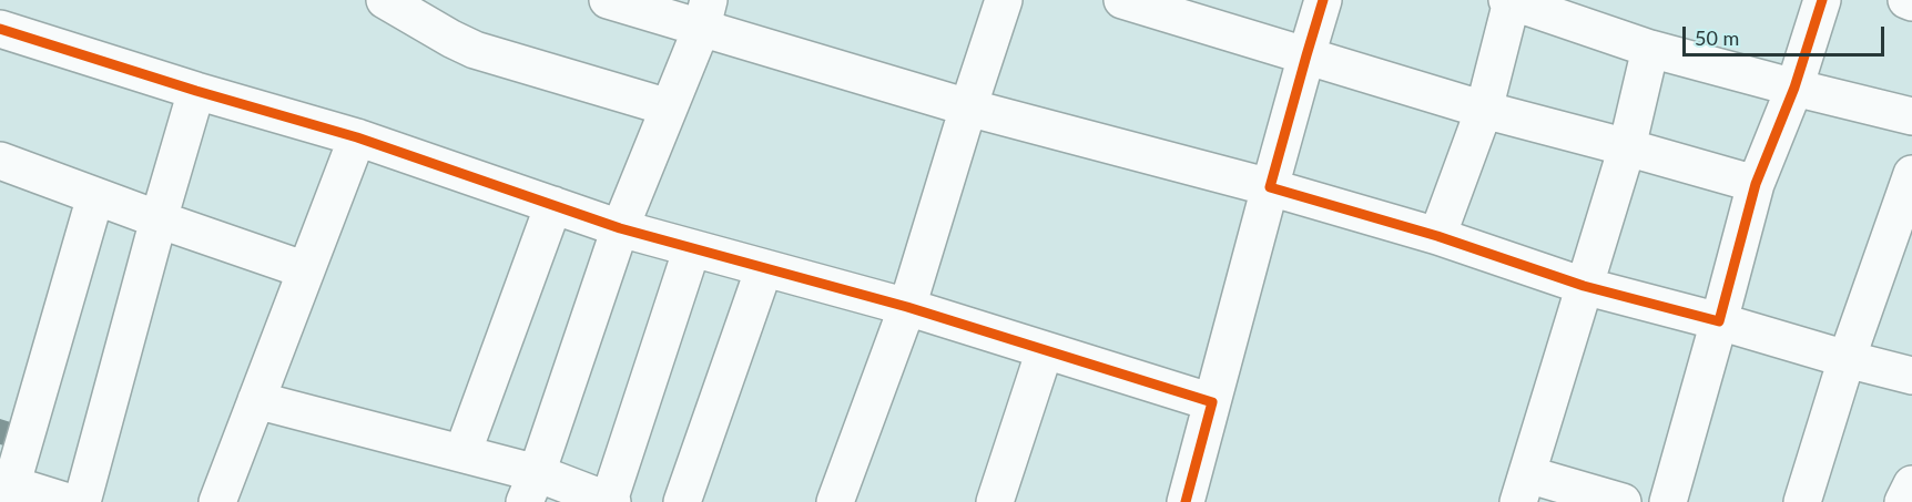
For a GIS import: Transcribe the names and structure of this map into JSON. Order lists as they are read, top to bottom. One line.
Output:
{"scale_bar":"50 m"}
